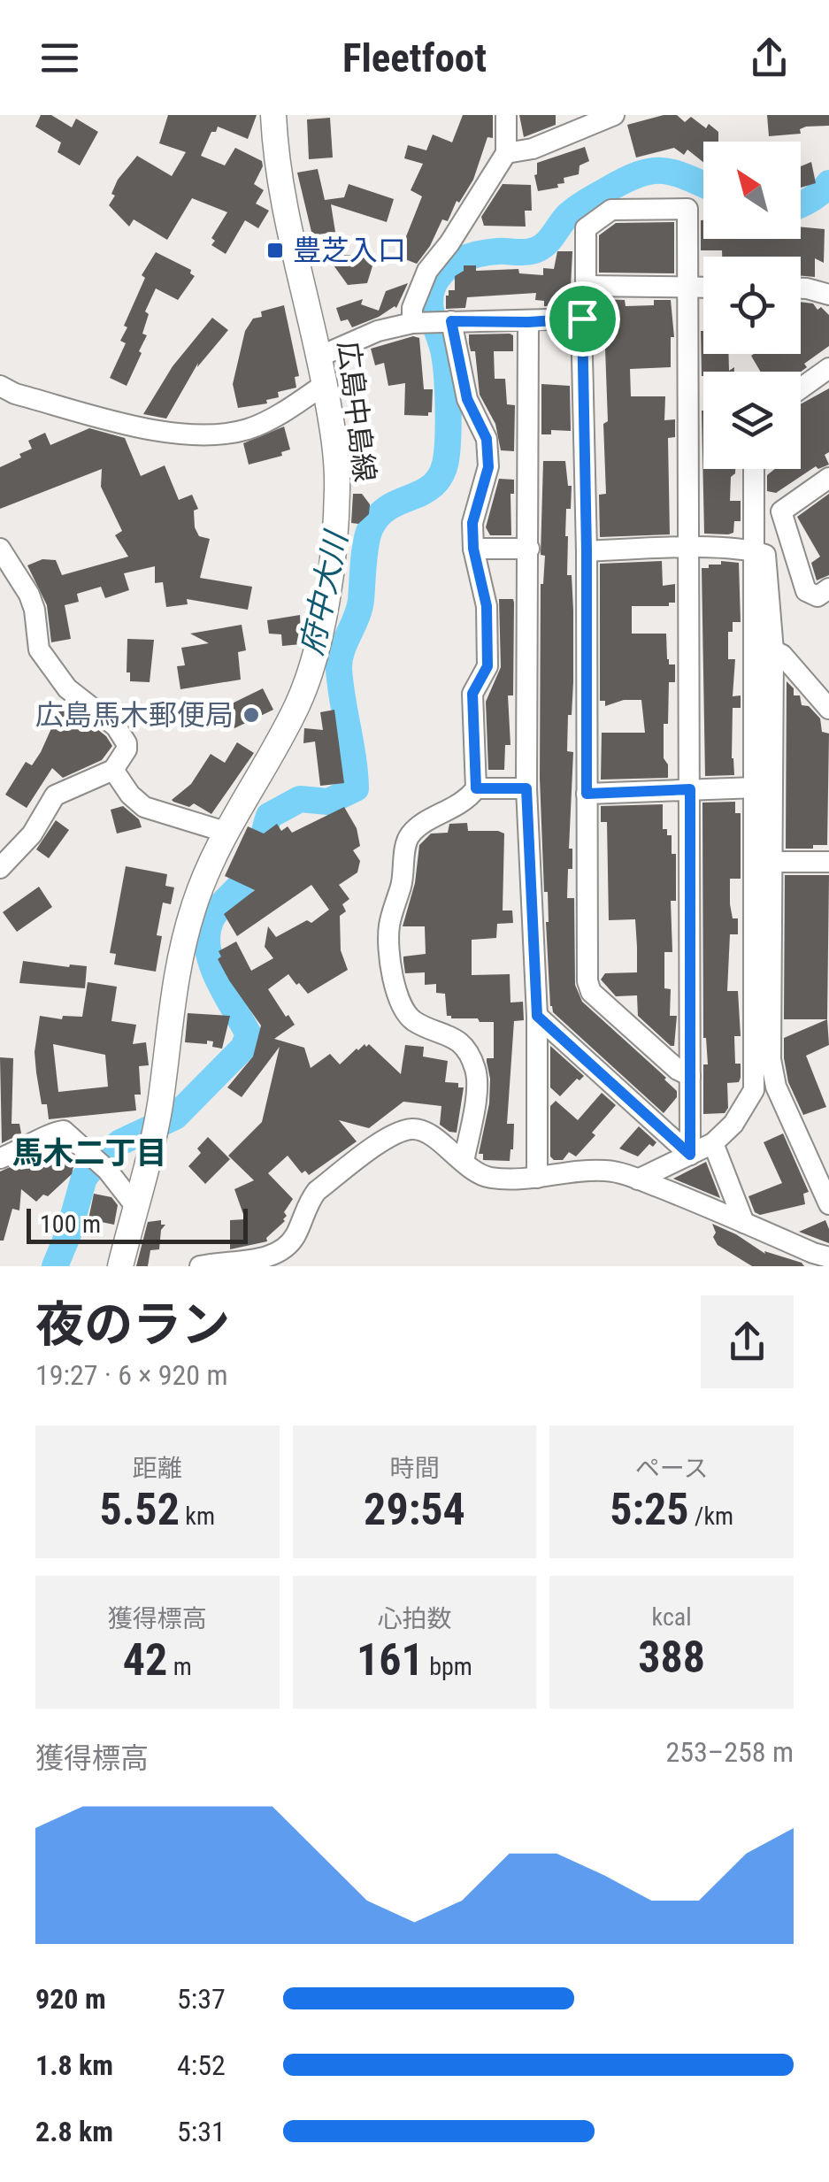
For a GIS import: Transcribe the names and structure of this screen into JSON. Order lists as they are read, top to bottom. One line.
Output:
{"streets":{"main road":["広島中島線"]},"districts":["馬木二丁目"],"water":["府中大川"],"places":{"transit":["豊芝入口"],"other":["広島馬木郵便局"]},"scale_bar":"100 m","north":"top left","page":{"header":"Fleetfoot","scale":"100 m","heading":["夜のラン","19:27 · 6 × 920 m"],"stats":[["距離","5.52 km"],["時間","29:54"],["ペース","5:25 /km"],["獲得標高","42 m"],["心拍数","161 bpm"],["kcal","388"]],"chart":["獲得標高","253–258 m"],"list":[{"name":"920 m","note":"5:37"},{"name":"1.8 km","note":"4:52"},{"name":"2.8 km","note":"5:31"}]}}
